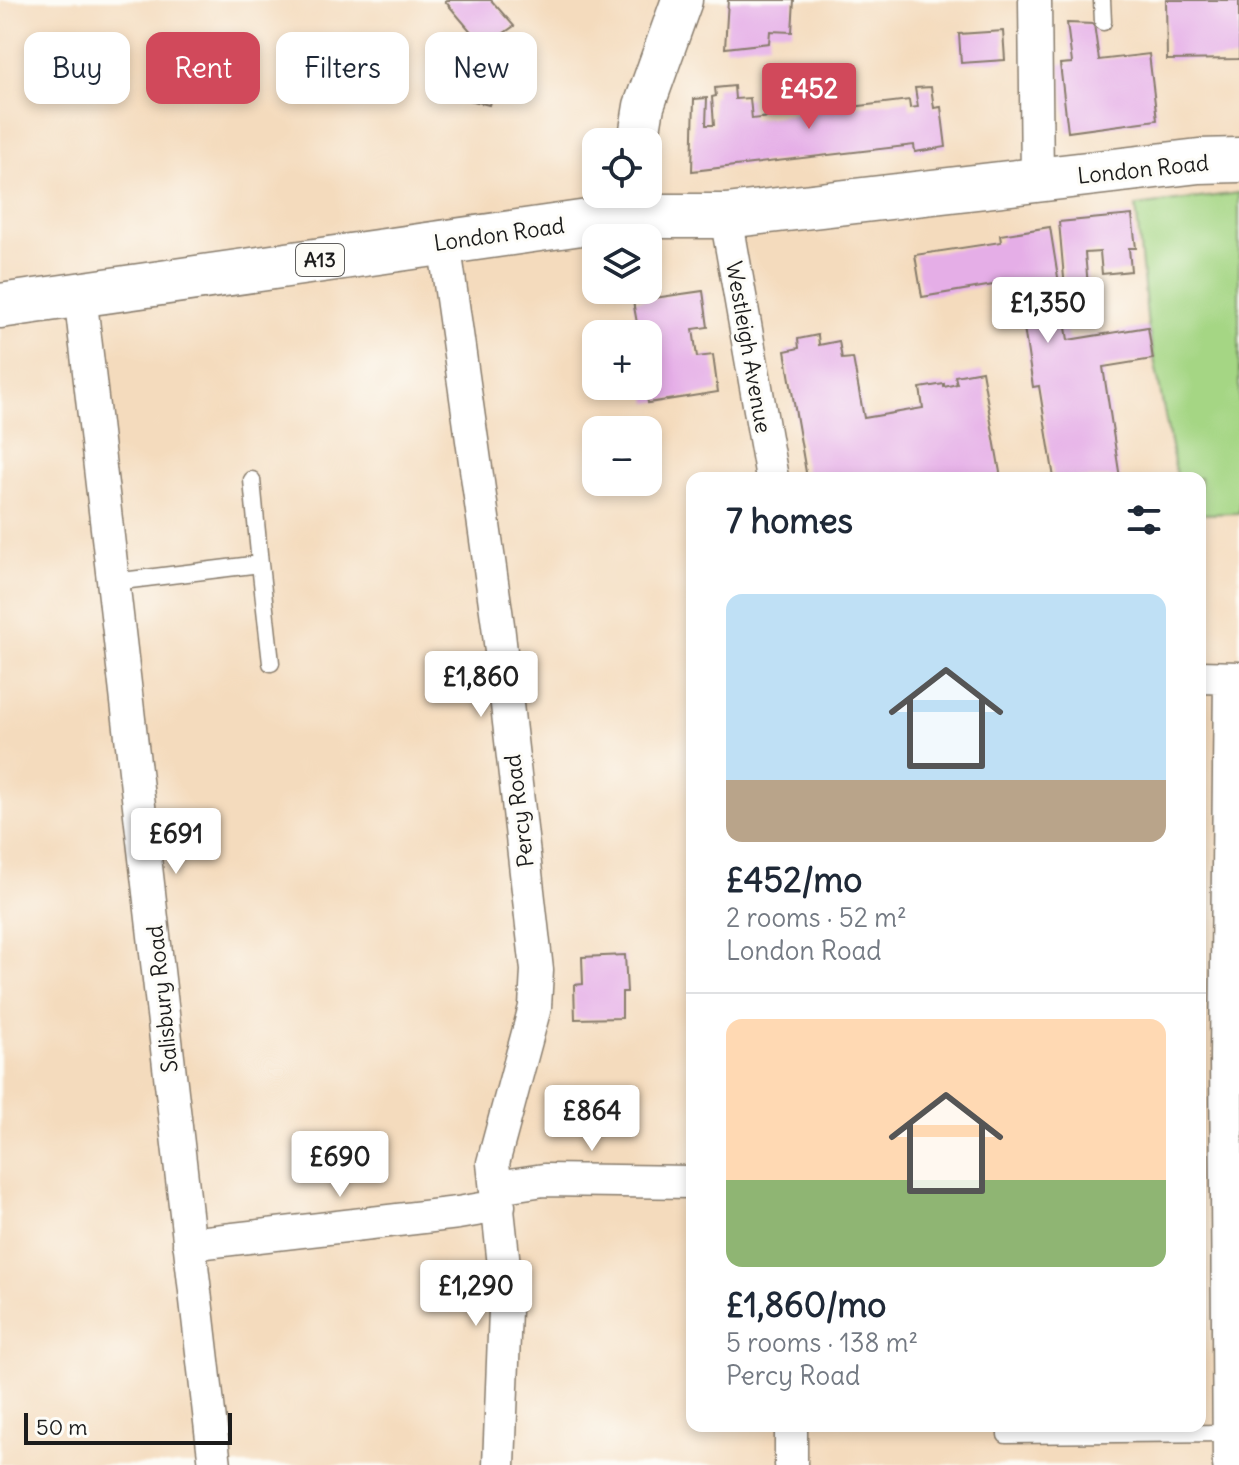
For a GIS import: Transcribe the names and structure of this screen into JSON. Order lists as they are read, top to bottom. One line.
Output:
{"streets":{"main road":["London Road","A13"],"street":["Westleigh Avenue","Percy Road","Salisbury Road"]},"crossings":[["London Road","Westleigh Avenue"],["London Road","Percy Road"],["London Road","Salisbury Road"]],"scale_bar":"50 m","page":{"chip":["Buy","Rent","Filters","New"],"price":["£452","£1,350","£1,860","£691","£864","£690","£1,290"],"map_buttons":["+","−"],"heading":"7 homes","list":[{"name":"£452/mo","note":"2 rooms · 52 m² · London Road"},{"name":"£1,860/mo","note":"5 rooms · 138 m² · Percy Road"}],"scale":"50 m"}}
